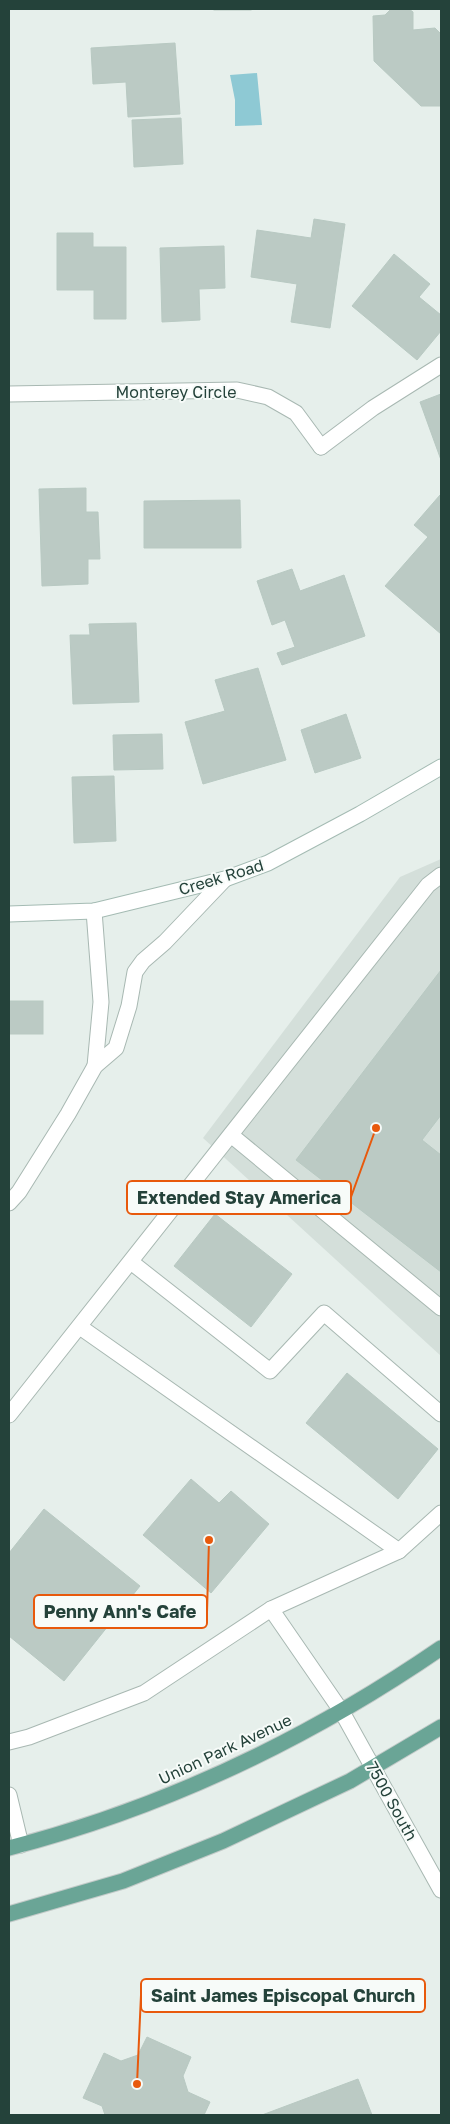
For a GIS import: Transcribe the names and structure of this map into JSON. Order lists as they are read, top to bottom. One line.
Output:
{"streets":{"main road":["Union Park Avenue"],"street":["Monterey Circle","Creek Road","7500 South"]},"crossings":[["Union Park Avenue","7500 South"]],"places":["Extended Stay America","Penny Ann's Cafe","Saint James Episcopal Church"]}
